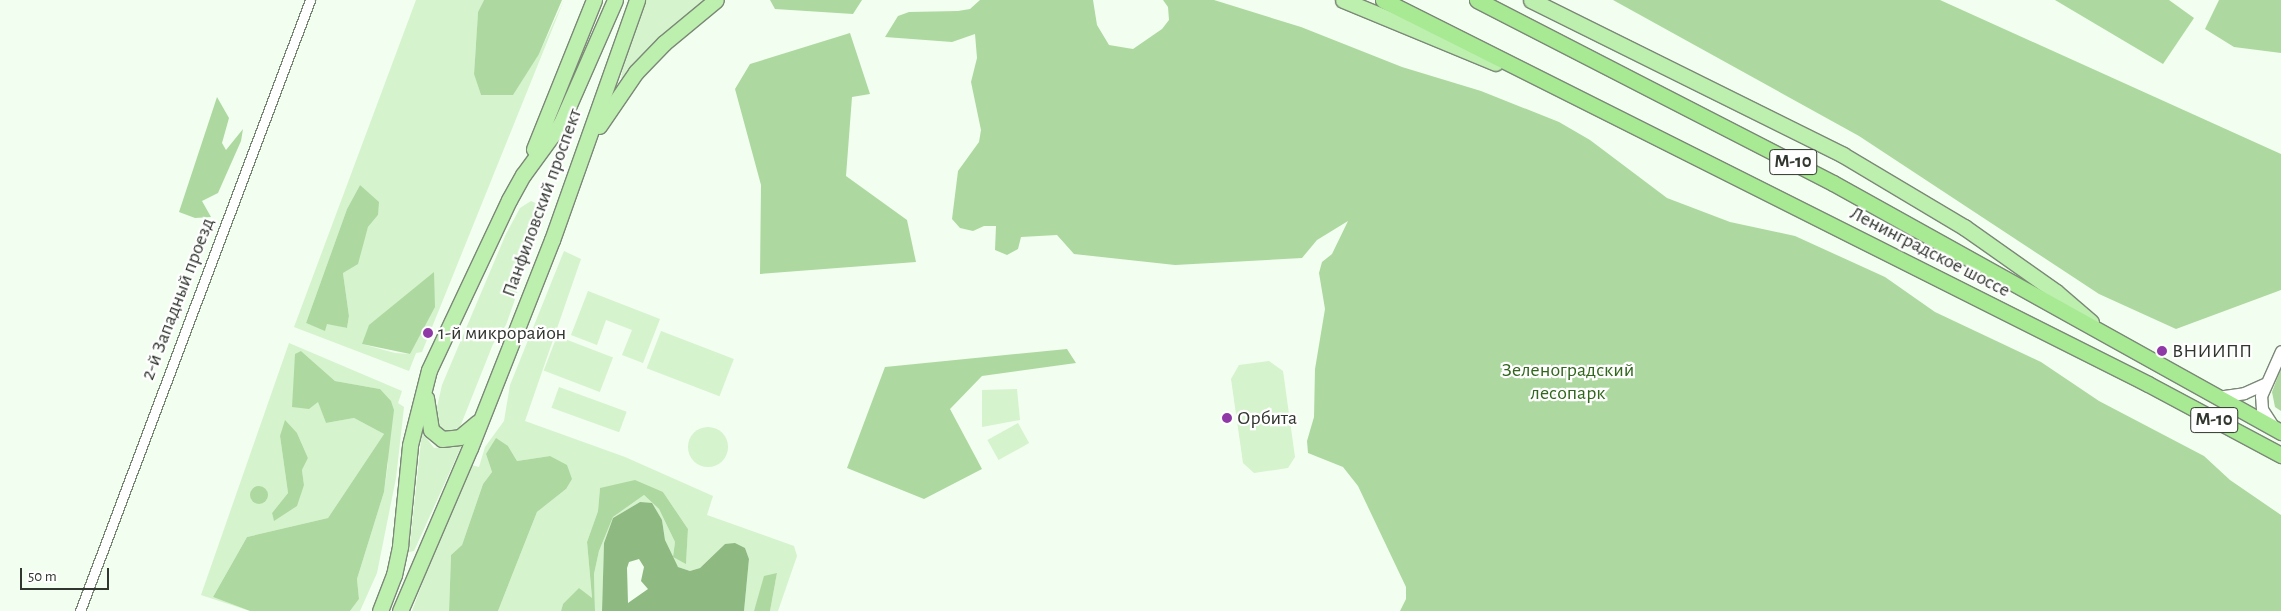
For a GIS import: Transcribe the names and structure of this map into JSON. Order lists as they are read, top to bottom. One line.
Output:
{"streets":{"highway":["М-10","Ленинградское шоссе"],"main road":["Панфиловский проспект"],"street":["2-й Западный проезд"]},"parks":["Зеленоградский лесопарк"],"places":["1-й микрорайон","ВНИИПП","Орбита"],"scale_bar":"50 m"}
